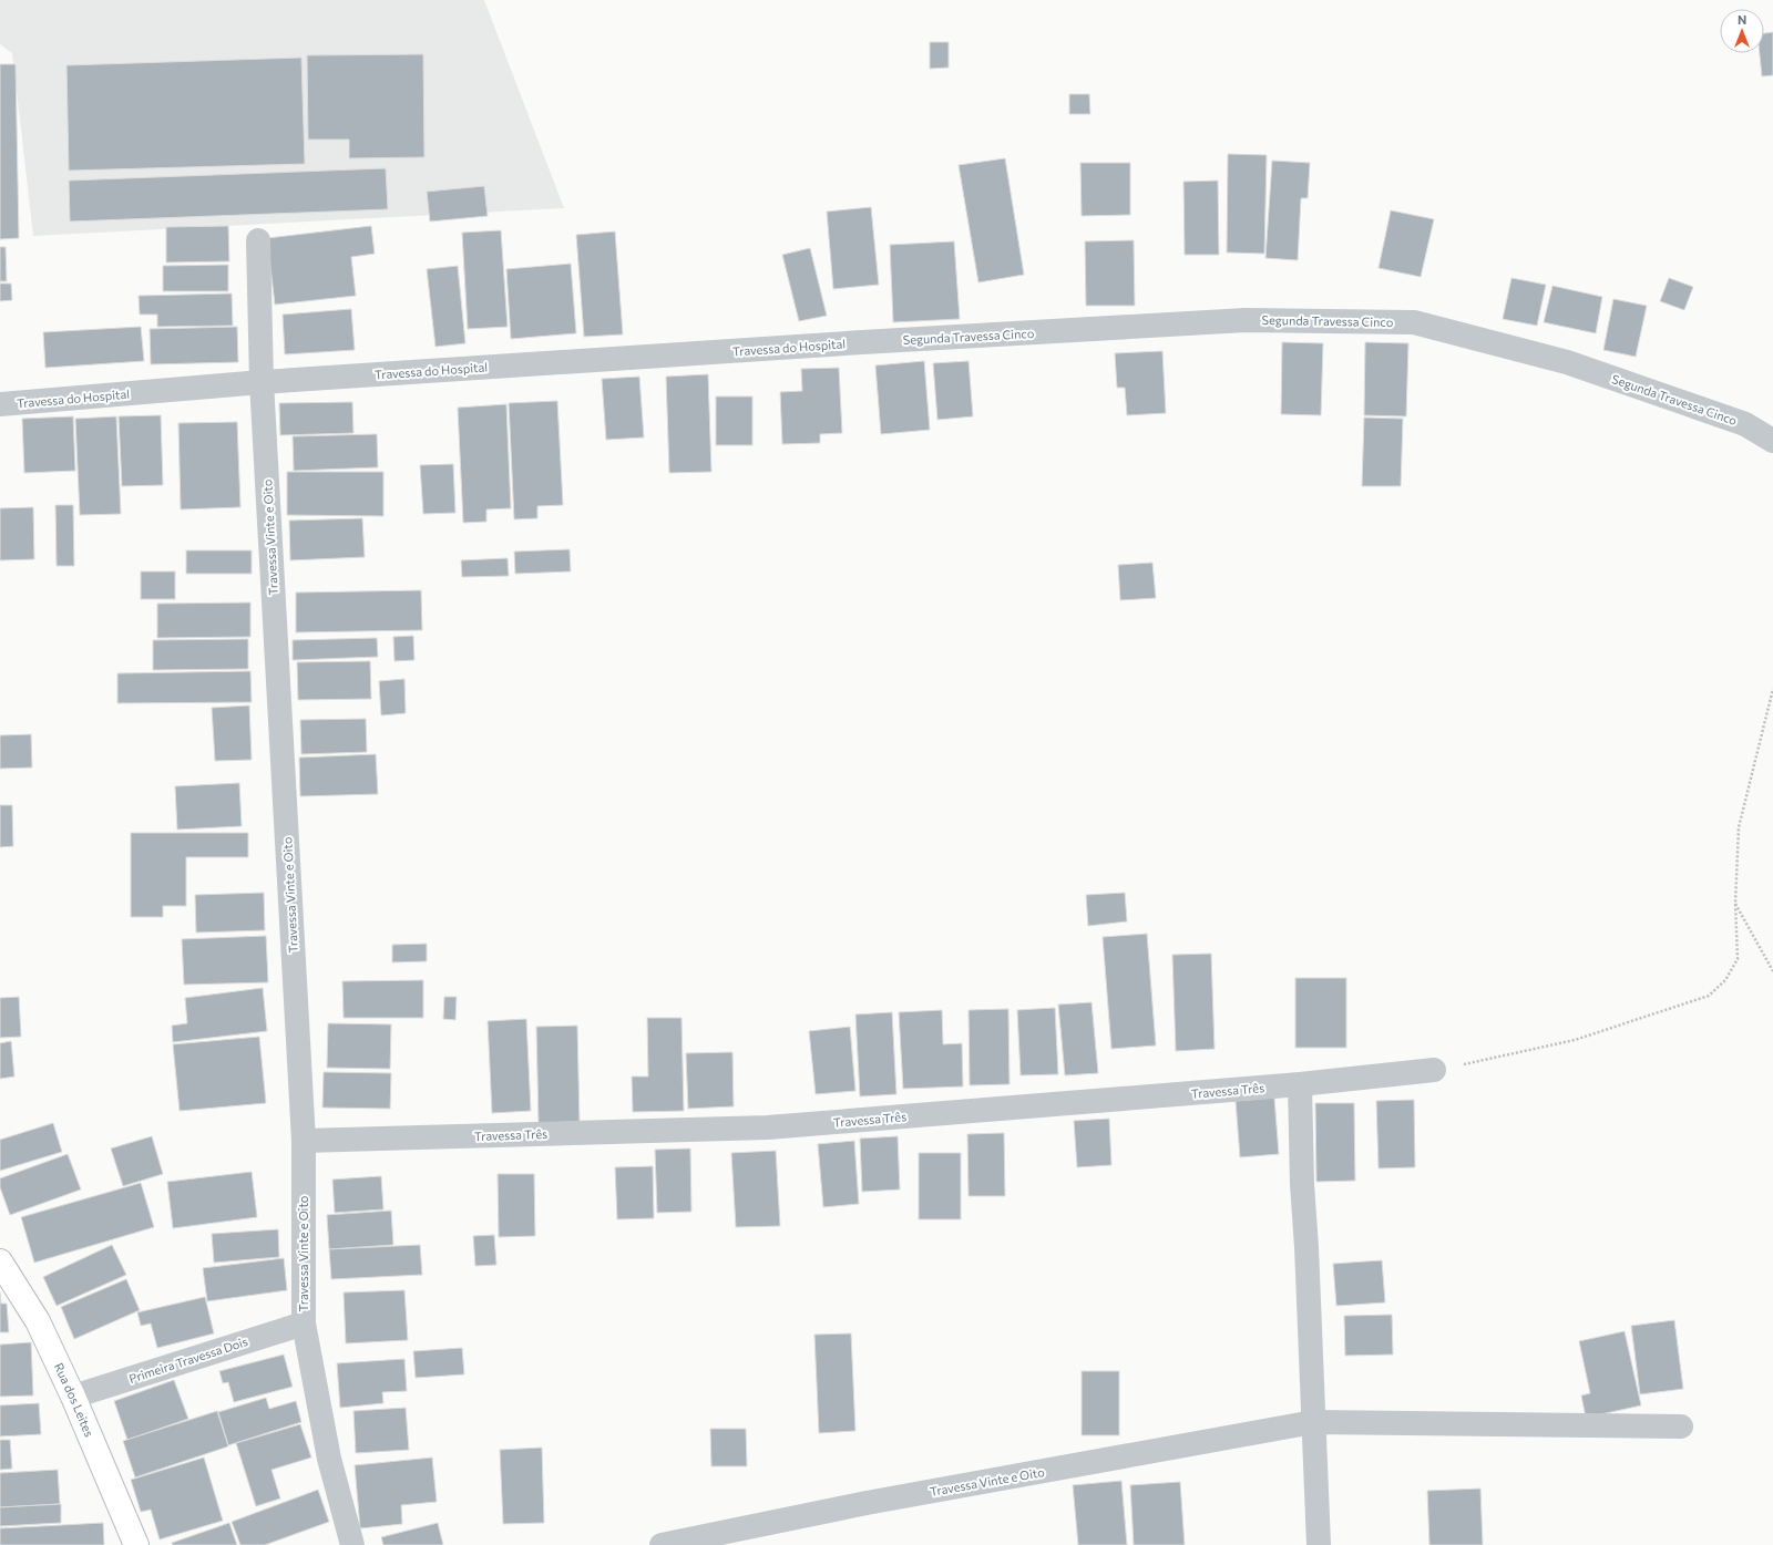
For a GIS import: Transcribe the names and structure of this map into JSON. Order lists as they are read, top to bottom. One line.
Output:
{"streets":{"street":["Segunda Travessa Cinco","Travessa do Hospital","Travessa Vinte e Oito","Travessa Três","Primeira Travessa Dois","Rua dos Leites"]},"crossings":[["Segunda Travessa Cinco","Travessa do Hospital"],["Travessa do Hospital","Travessa Vinte e Oito"],["Travessa Vinte e Oito","Travessa Três"],["Travessa Vinte e Oito","Primeira Travessa Dois"],["Primeira Travessa Dois","Rua dos Leites"]],"north":"top"}
